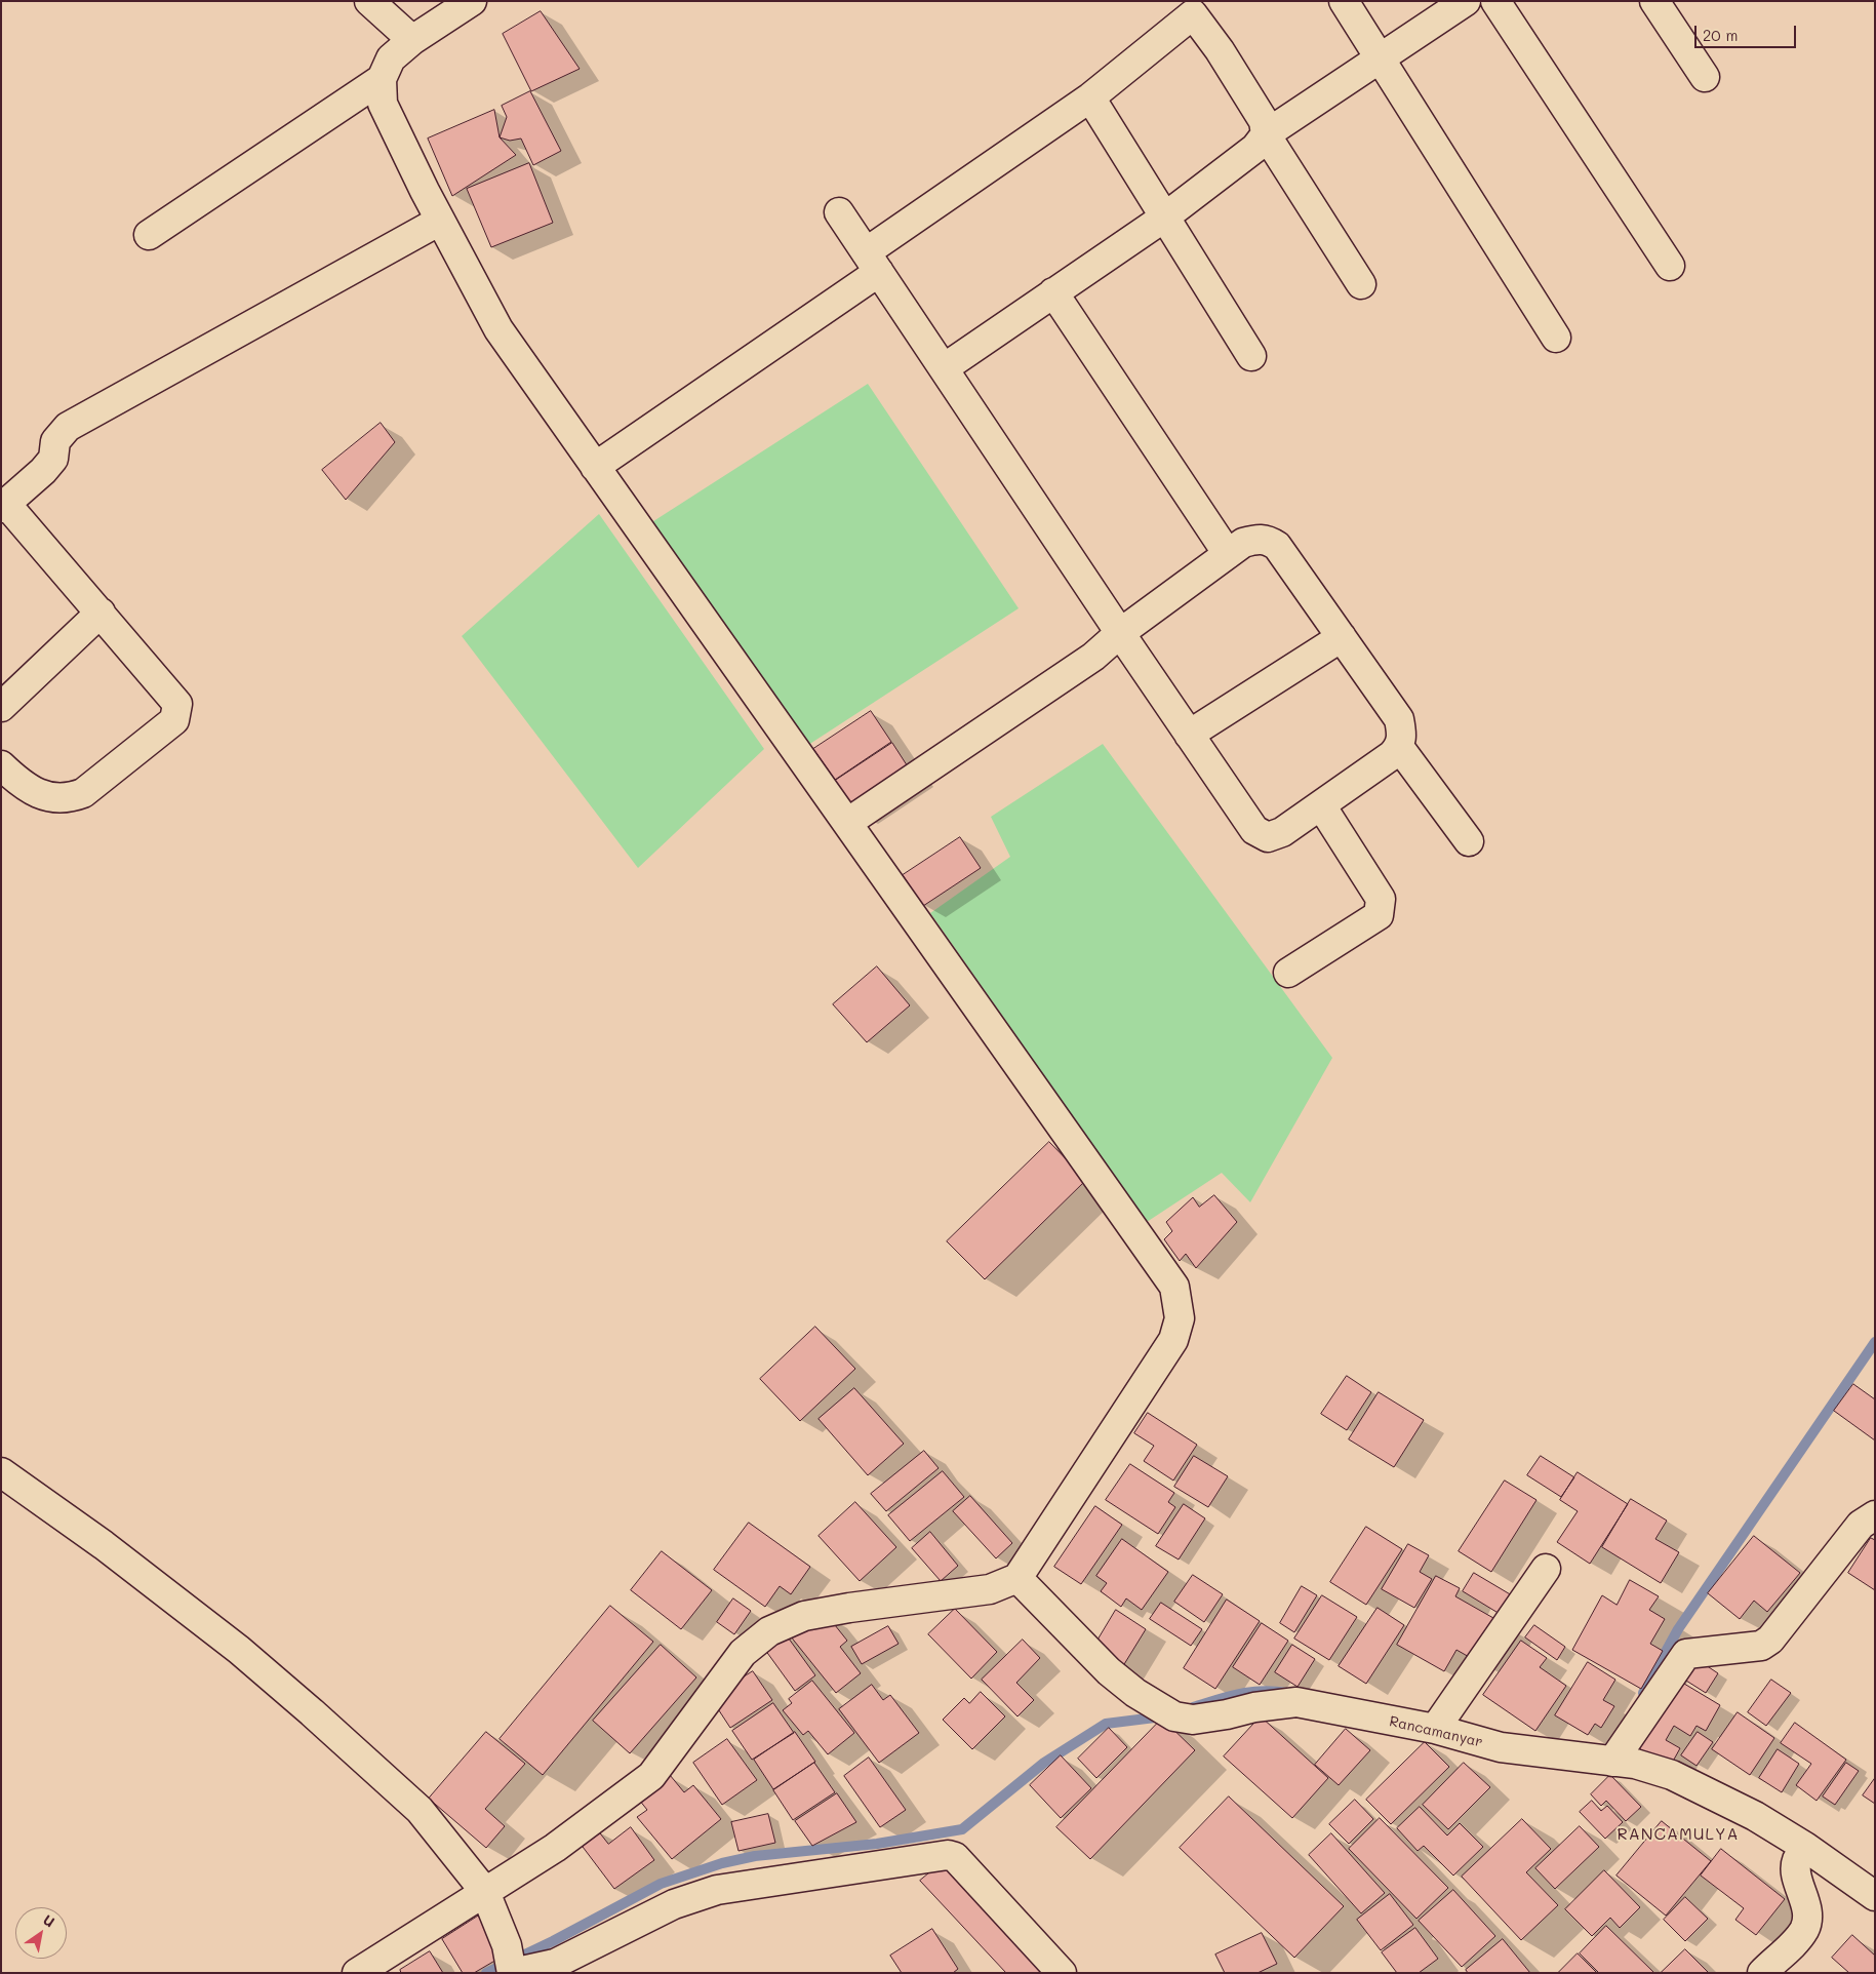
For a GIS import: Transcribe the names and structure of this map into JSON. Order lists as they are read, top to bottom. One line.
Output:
{"streets":{"street":["Rancamanyar"]},"districts":["RANCAMULYA"],"scale_bar":"20 m","north":"top right"}
